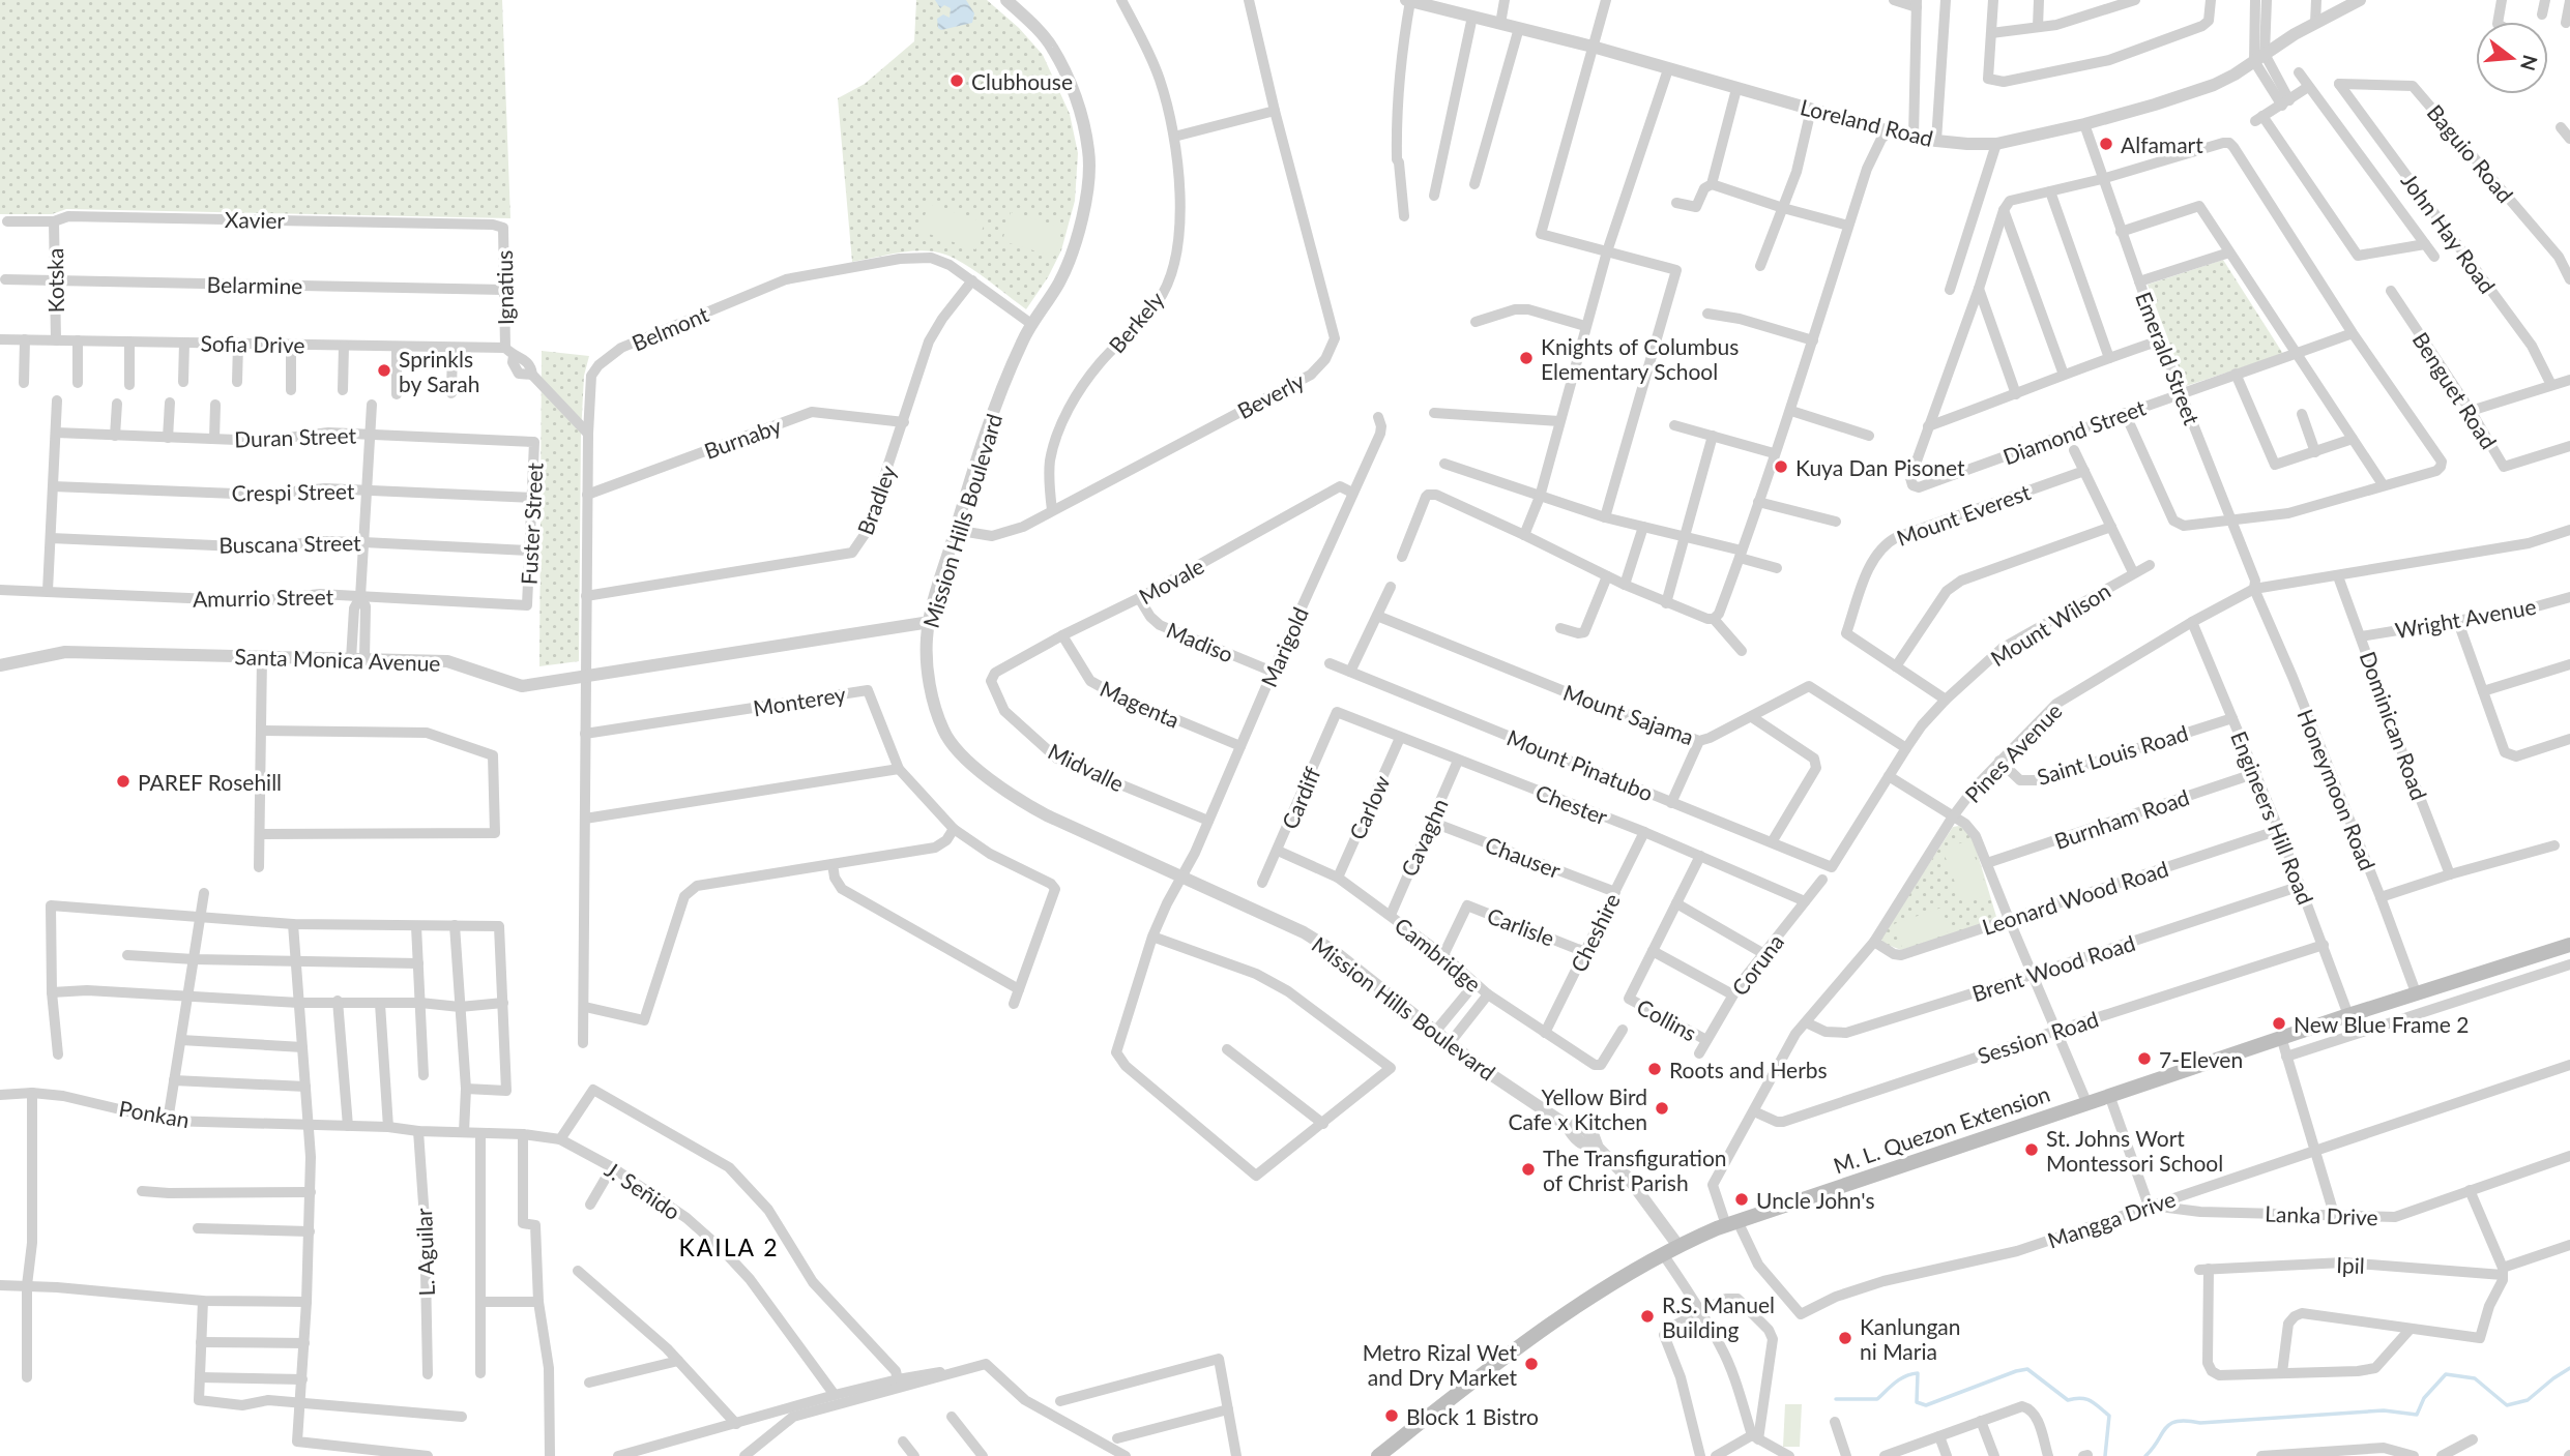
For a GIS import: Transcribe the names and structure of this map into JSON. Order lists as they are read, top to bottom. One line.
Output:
{"streets":{"main road":["M. L. Quezon Extension"],"street":["Loreland Road","Baguio Road","Xavier","John Hay Road","Kotska","Belarmine","Ignatius","Berkely","Belmont","Sofia Drive","Emerald Street","Benguet Road","Beverly","Diamond Street","Duran Street","Burnaby","Crespi Street","Bradley","Mount Everest","Mission Hills Boulevard","Fuster Street","Buscana Street","Movale","Amurrio Street","Wright Avenue","Mount Wilson","Madiso","Marigold","Santa Monica Avenue","Monterey","Magenta","Mount Sajama","Dominican Road","Pines Avenue","Saint Louis Road","Mount Pinatubo","Midvalle","Honeymoon Road","Cardiff","Chester","Carlow","Engineers Hill Road","Burnham Road","Cavaghn","Chauser","Leonard Wood Road","Carlisle","Cheshire","Cambridge","Coruna","Brent Wood Road","Collins","Session Road","Ponkan","J. Señido","Lanka Drive","Mangga Drive","L. Aguilar","Ipil"]},"crossings":[["Loreland Road","Emerald Street"],["Baguio Road","John Hay Road"],["Xavier","Kotska"],["Xavier","Ignatius"],["Kotska","Belarmine"],["Kotska","Sofia Drive"],["Belarmine","Ignatius"],["Ignatius","Sofia Drive"],["Berkely","Beverly"],["Belmont","Burnaby"],["Belmont","Bradley"],["Belmont","Mission Hills Boulevard"],["Belmont","Santa Monica Avenue"],["Belmont","Monterey"],["Emerald Street","Diamond Street"],["Emerald Street","Pines Avenue"],["Emerald Street","Honeymoon Road"],["Beverly","Mission Hills Boulevard"],["Duran Street","Fuster Street"],["Burnaby","Bradley"],["Crespi Street","Fuster Street"],["Mount Everest","Mount Wilson"],["Mission Hills Boulevard","Marigold"],["Mission Hills Boulevard","Santa Monica Avenue"],["Mission Hills Boulevard","M. L. Quezon Extension"],["Fuster Street","Buscana Street"],["Fuster Street","Amurrio Street"],["Movale","Madiso"],["Movale","Marigold"],["Movale","Magenta"],["Movale","Midvalle"],["Wright Avenue","Dominican Road"],["Mount Wilson","Mount Sajama"],["Mount Wilson","Mount Pinatubo"],["Madiso","Marigold"],["Marigold","Magenta"],["Marigold","Midvalle"],["Dominican Road","Pines Avenue"],["Pines Avenue","Saint Louis Road"],["Pines Avenue","Honeymoon Road"],["Pines Avenue","Engineers Hill Road"],["Pines Avenue","Leonard Wood Road"],["Pines Avenue","Brent Wood Road"],["Pines Avenue","Session Road"],["Pines Avenue","M. L. Quezon Extension"],["Pines Avenue","Mangga Drive"],["Saint Louis Road","Engineers Hill Road"],["Honeymoon Road","M. L. Quezon Extension"],["Cardiff","Chester"],["Cardiff","Cambridge"],["Chester","Carlow"],["Chester","Cavaghn"],["Chester","Cheshire"],["Chester","Coruna"],["Carlow","Cambridge"],["Engineers Hill Road","Burnham Road"],["Engineers Hill Road","Leonard Wood Road"],["Engineers Hill Road","Brent Wood Road"],["Engineers Hill Road","Session Road"],["Engineers Hill Road","M. L. Quezon Extension"],["Cavaghn","Chauser"],["Cavaghn","Cambridge"],["Chauser","Cheshire"],["Carlisle","Cheshire"],["Carlisle","Cambridge"],["Cheshire","Cambridge"],["Coruna","Collins"],["Ponkan","J. Señido"],["M. L. Quezon Extension","Mangga Drive"],["J. Señido","L. Aguilar"],["Lanka Drive","Mangga Drive"]],"districts":["KAILA 2"],"places":["Clubhouse","Alfamart","Knights of Columbus Elementary School","Sprinkls by Sarah","Kuya Dan Pisonet","PAREF Rosehill","New Blue Frame 2","7-Eleven","Roots and Herbs","Yellow Bird Cafe x Kitchen","St. Johns Wort Montessori School","The Transfiguration of Christ Parish","Uncle John's","R.S. Manuel Building","Kanlungan ni Maria","Metro Rizal Wet and Dry Market","Block 1 Bistro"],"north":"right"}
